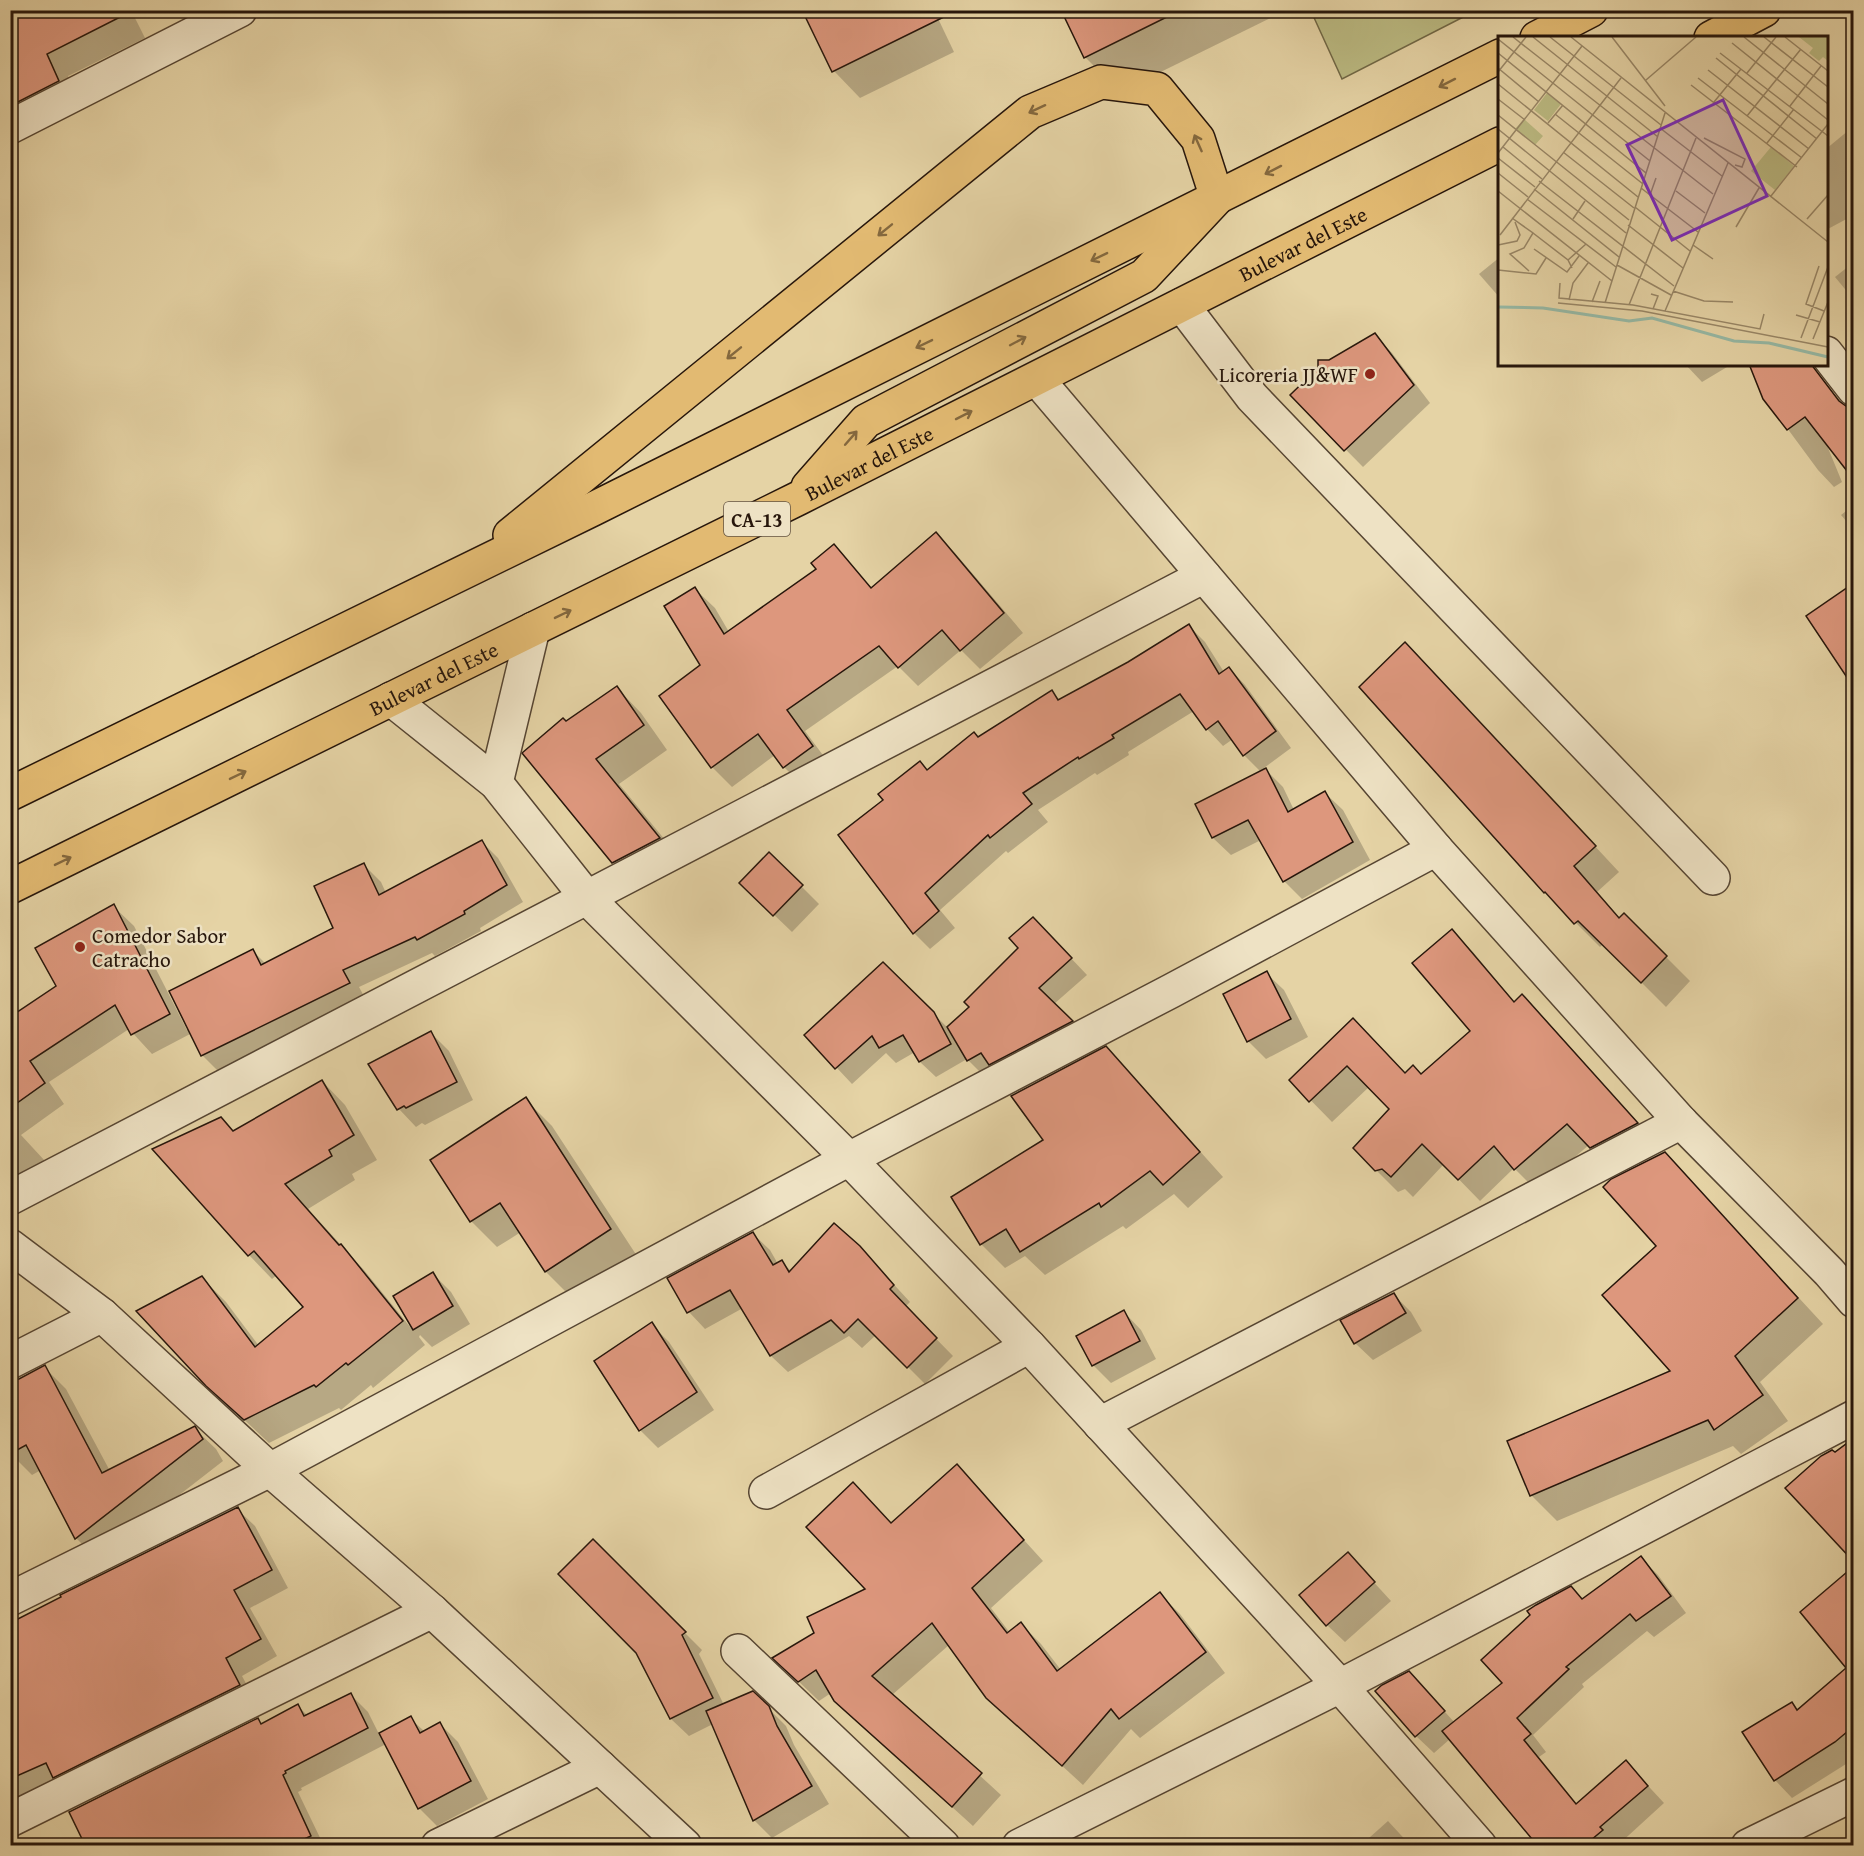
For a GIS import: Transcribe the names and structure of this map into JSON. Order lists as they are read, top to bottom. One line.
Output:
{"streets":{"highway":["Bulevar del Este","CA-13"]},"places":["Licoreria JJ&WF","Comedor Sabor Catracho"]}
